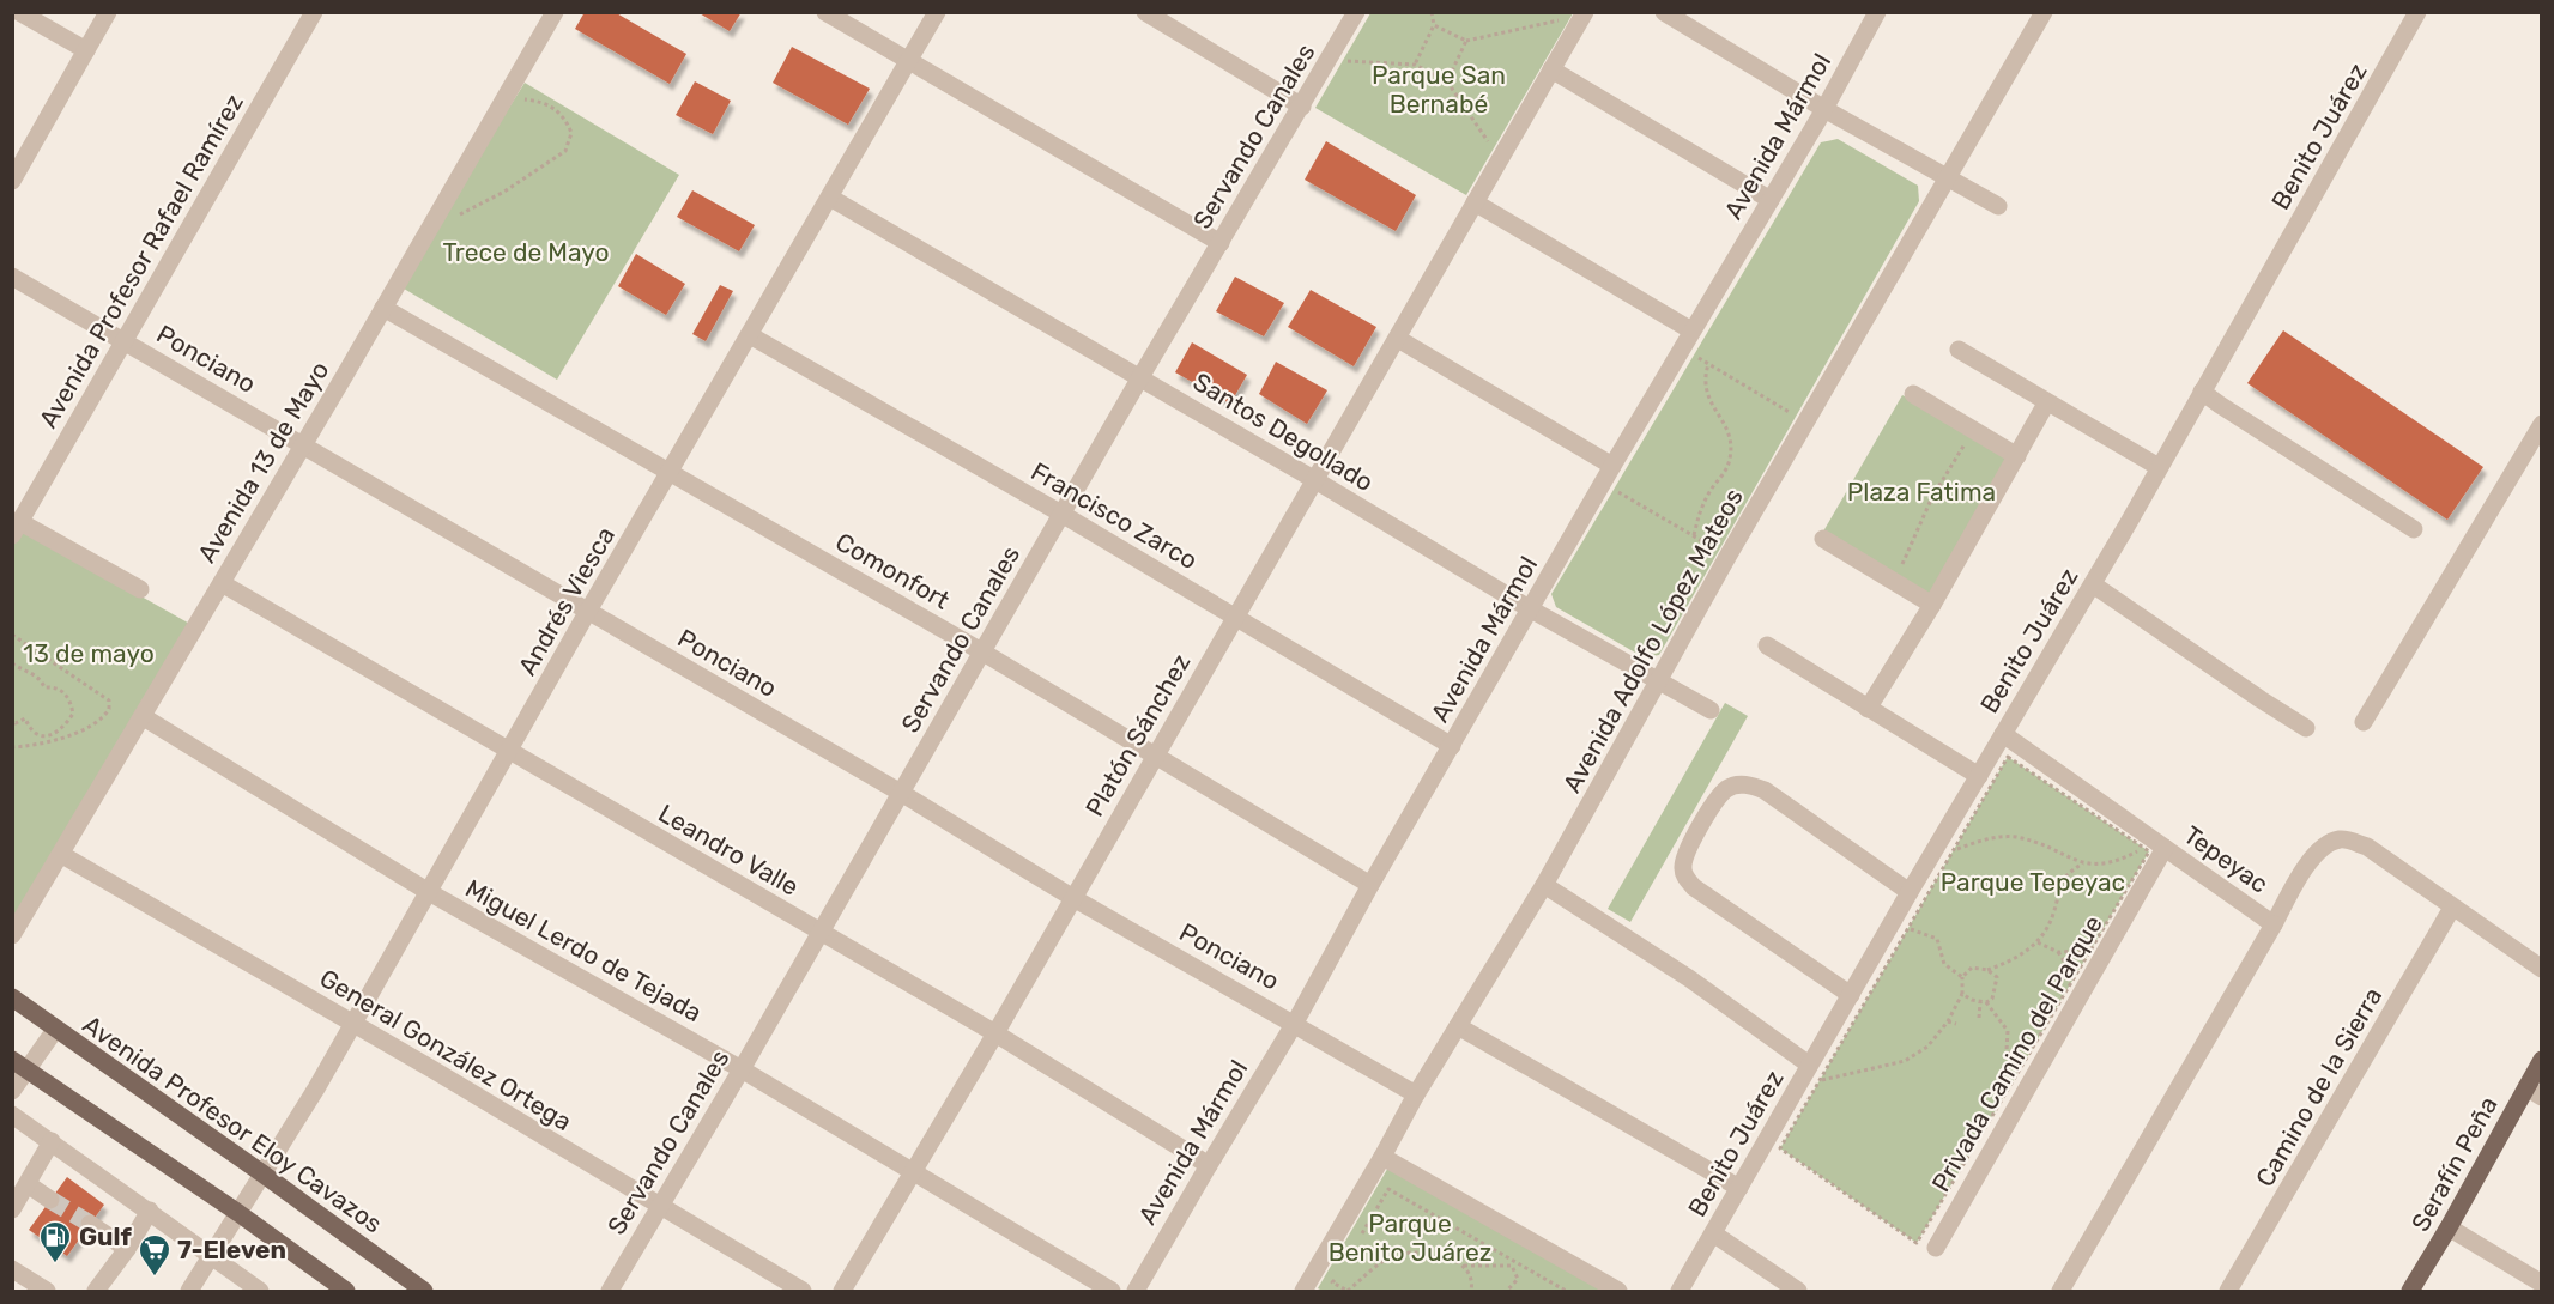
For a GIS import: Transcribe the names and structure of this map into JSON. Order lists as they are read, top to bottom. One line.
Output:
{"streets":{"main road":["Avenida Profesor Eloy Cavazos","Serafín Peña"],"street":["Servando Canales","Avenida Mármol","Benito Juárez","Avenida Profesor Rafael Ramírez","Ponciano","Santos Degollado","Avenida 13 de Mayo","Francisco Zarco","Comonfort","Andrés Viesca","Avenida Adolfo López Mateos","Platón Sánchez","Leandro Valle","Tepeyac","Miguel Lerdo de Tejada","General González Ortega","Privada Camino del Parque","Camino de la Sierra"]},"crossings":[["Servando Canales","Ponciano"],["Servando Canales","Santos Degollado"],["Servando Canales","Francisco Zarco"],["Servando Canales","Comonfort"],["Servando Canales","Leandro Valle"],["Servando Canales","Miguel Lerdo de Tejada"],["Servando Canales","General González Ortega"],["Avenida Mármol","Ponciano"],["Avenida Mármol","Santos Degollado"],["Avenida Mármol","Francisco Zarco"],["Avenida Mármol","Comonfort"],["Avenida Mármol","Leandro Valle"],["Benito Juárez","Tepeyac"],["Avenida Profesor Rafael Ramírez","Ponciano"],["Ponciano","Avenida 13 de Mayo"],["Ponciano","Andrés Viesca"],["Ponciano","Avenida Adolfo López Mateos"],["Ponciano","Platón Sánchez"],["Santos Degollado","Andrés Viesca"],["Santos Degollado","Avenida Adolfo López Mateos"],["Santos Degollado","Platón Sánchez"],["Avenida 13 de Mayo","Comonfort"],["Avenida 13 de Mayo","Leandro Valle"],["Avenida 13 de Mayo","Miguel Lerdo de Tejada"],["Avenida 13 de Mayo","General González Ortega"],["Francisco Zarco","Andrés Viesca"],["Francisco Zarco","Platón Sánchez"],["Comonfort","Andrés Viesca"],["Comonfort","Platón Sánchez"],["Andrés Viesca","Leandro Valle"],["Andrés Viesca","Miguel Lerdo de Tejada"],["Andrés Viesca","General González Ortega"],["Andrés Viesca","Avenida Profesor Eloy Cavazos"],["Platón Sánchez","Leandro Valle"],["Platón Sánchez","Miguel Lerdo de Tejada"],["Tepeyac","Privada Camino del Parque"],["Tepeyac","Camino de la Sierra"]],"parks":["Parque San Bernabé","Trece de Mayo","Plaza Fatima","13 de mayo","Parque Tepeyac","Parque Benito Juárez"],"places":{"fuel station":["Gulf"],"supermarket":["7-Eleven"]}}
